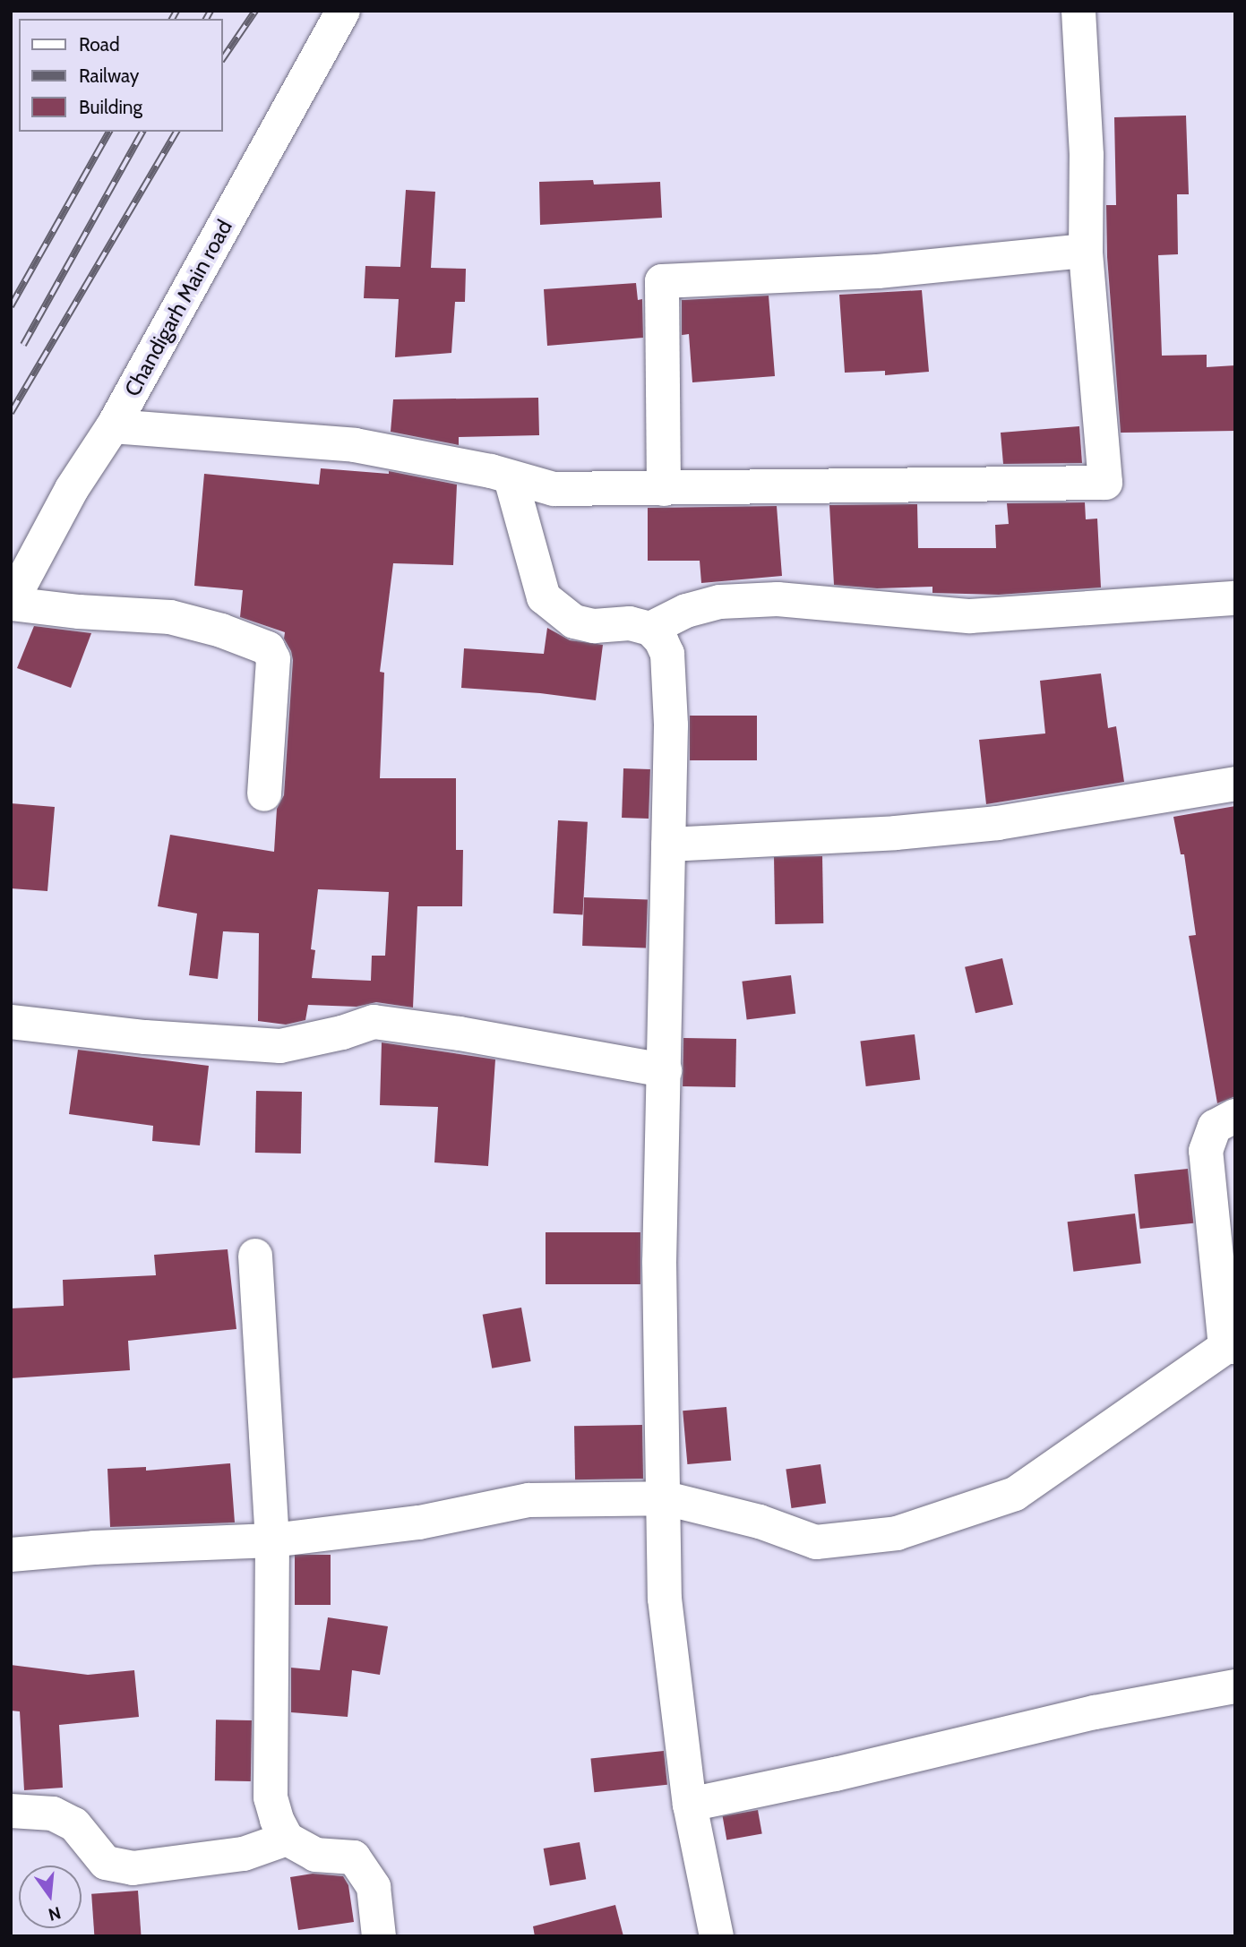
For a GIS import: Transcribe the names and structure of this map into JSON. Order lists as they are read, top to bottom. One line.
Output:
{"streets":{"street":["Chandigarh Main road"]},"legend":["Road","Railway","Building"],"north":"bottom"}
